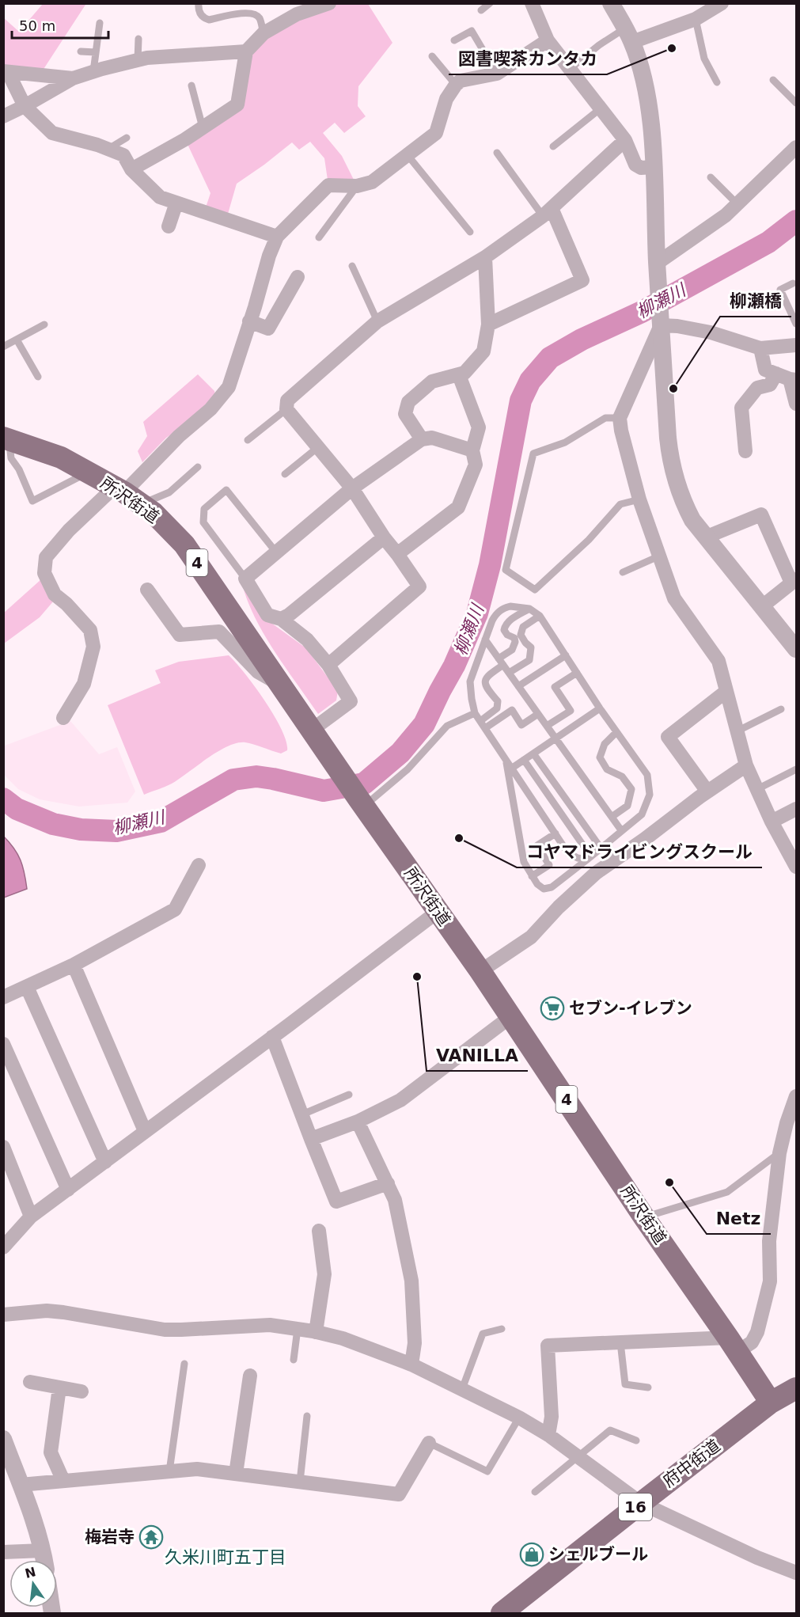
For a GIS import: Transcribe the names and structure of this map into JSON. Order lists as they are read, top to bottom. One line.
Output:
{"streets":{"main road":["所沢街道","4","府中街道","16"]},"crossings":[["所沢街道","府中街道"]],"districts":["久米川町五丁目"],"water":["柳瀬川"],"places":{"other":["図書喫茶カンタカ","柳瀬橋","コヤマドライビングスクール","VANILLA","Netz"],"supermarket":["セブン-イレブン"],"temple":["梅岩寺"],"shop":["シェルブール"]},"scale_bar":"50 m","north":"top"}
